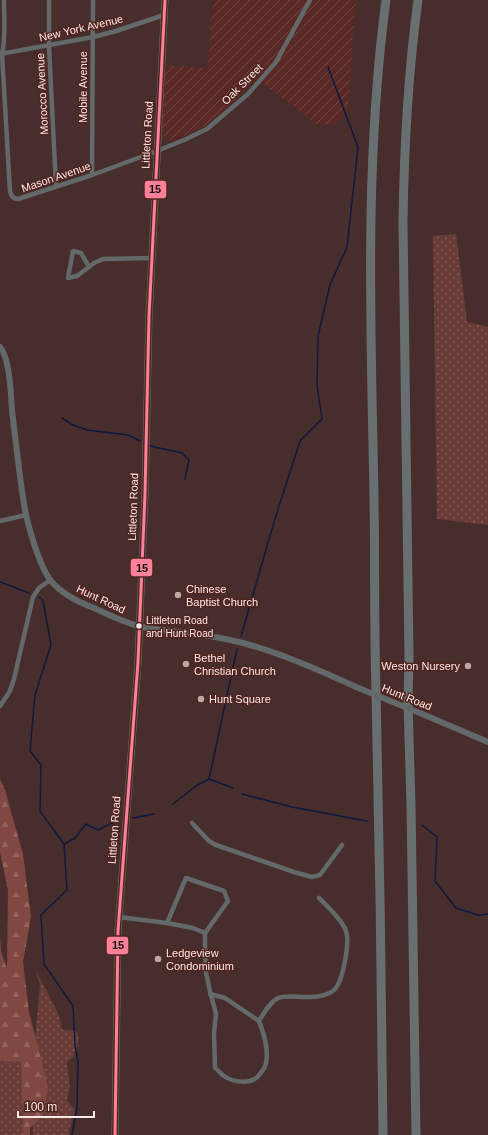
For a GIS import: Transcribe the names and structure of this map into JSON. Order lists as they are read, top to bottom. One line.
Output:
{"streets":{"main road":["Littleton Road"],"street":["New York Avenue","Oak Street","Mobile Avenue","Morocco Avenue","Mason Avenue","Hunt Road"]},"crossings":[["New York Avenue","Mobile Avenue"],["New York Avenue","Morocco Avenue"],["New York Avenue","Littleton Road"],["New York Avenue","Mason Avenue"],["Oak Street","Littleton Road"],["Oak Street","Mason Avenue"],["Mobile Avenue","Mason Avenue"],["Morocco Avenue","Mason Avenue"],["Littleton Road","Mason Avenue"],["Littleton Road","Hunt Road"]],"places":["Chinese Baptist Church","Littleton Road and Hunt Road","Bethel Christian Church","Weston Nursery","Hunt Square","Ledgeview Condominium"],"lines":["transit line 15"],"scale_bar":"100 m"}
